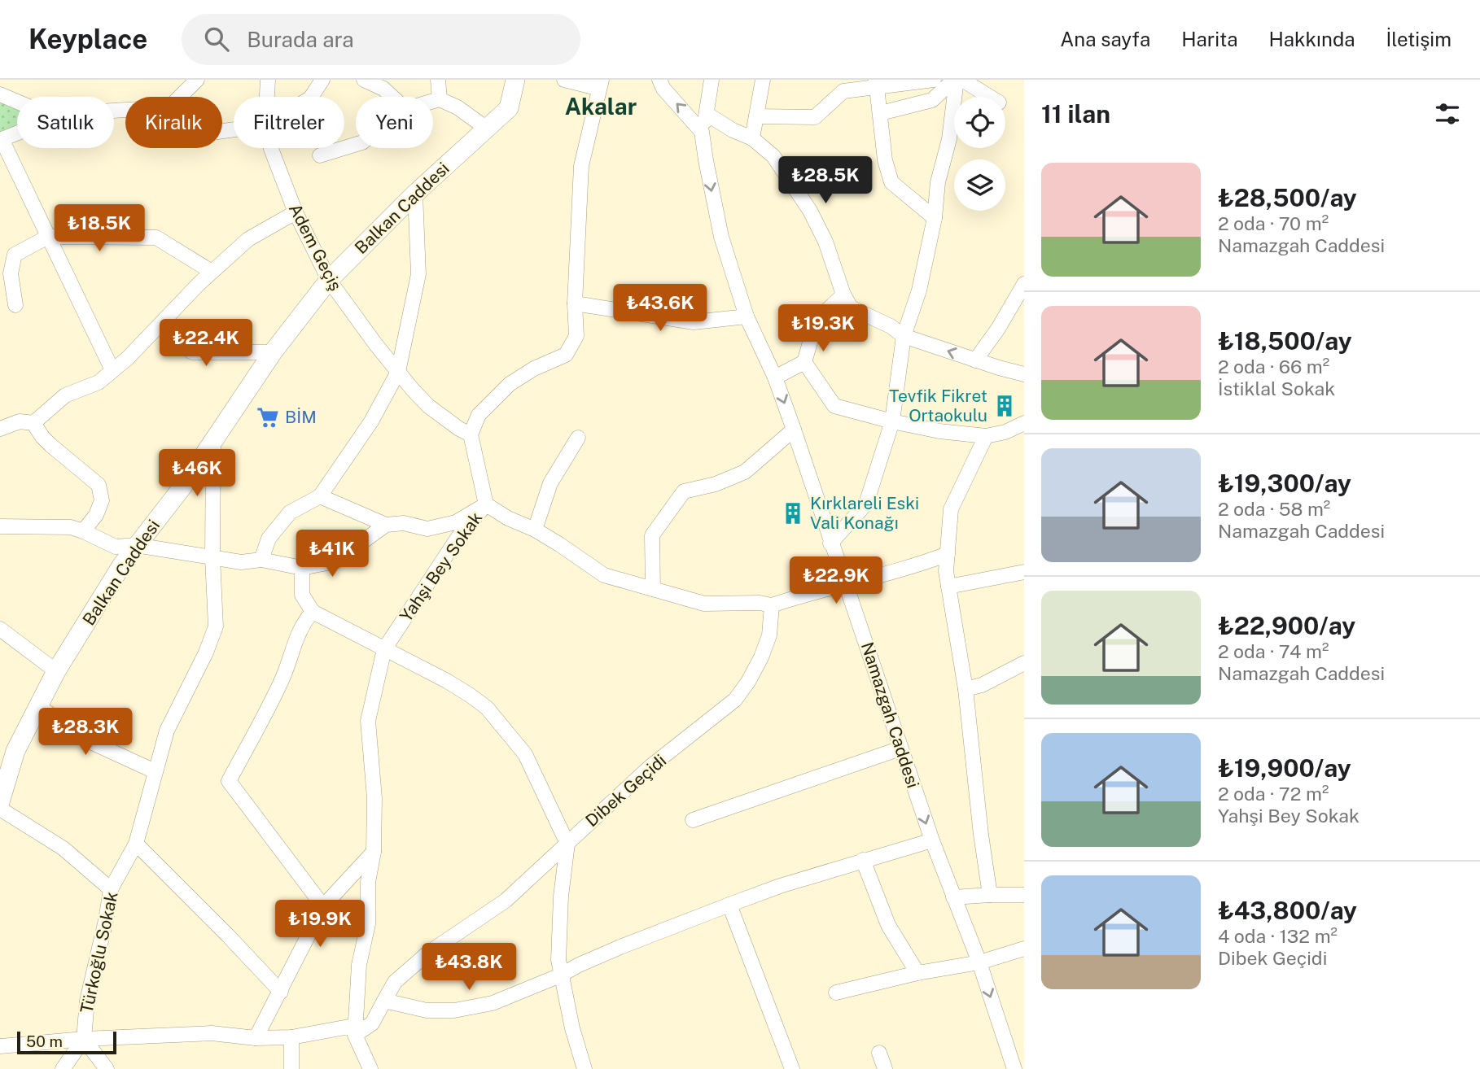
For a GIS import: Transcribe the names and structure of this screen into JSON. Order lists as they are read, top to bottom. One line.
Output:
{"streets":{"main road":["Balkan Caddesi"],"street":["Adem Geçiş","Yahşi Bey Sokak","Namazgah Caddesi","Dibek Geçidi","Türkoğlu Sokak"]},"crossings":[["Balkan Caddesi","Adem Geçiş"],["Balkan Caddesi","Türkoğlu Sokak"],["Adem Geçiş","Yahşi Bey Sokak"],["Yahşi Bey Sokak","Dibek Geçidi"]],"districts":["Akalar"],"places":{"building":["Tevfik Fikret Ortaokulu","Kırklareli Eski Vali Konağı"],"supermarket":["BİM"]},"scale_bar":"50 m","page":{"header":"Keyplace","search":"Burada ara","nav":["Ana sayfa","Harita","Hakkında","İletişim"],"heading":"11 ilan","chip":["Satılık","Kiralık","Filtreler","Yeni"],"list":[{"name":"₺28,500/ay","note":"2 oda · 70 m² · Namazgah Caddesi"},{"name":"₺18,500/ay","note":"2 oda · 66 m² · İstiklal Sokak"},{"name":"₺19,300/ay","note":"2 oda · 58 m² · Namazgah Caddesi"},{"name":"₺22,900/ay","note":"2 oda · 74 m² · Namazgah Caddesi"},{"name":"₺19,900/ay","note":"2 oda · 72 m² · Yahşi Bey Sokak"},{"name":"₺43,800/ay","note":"4 oda · 132 m² · Dibek Geçidi"}],"price":["₺28.5K","₺18.5K","₺43.6K","₺19.3K","₺22.4K","₺46K","₺41K","₺22.9K","₺28.3K","₺19.9K","₺43.8K"],"scale":"50 m"}}
